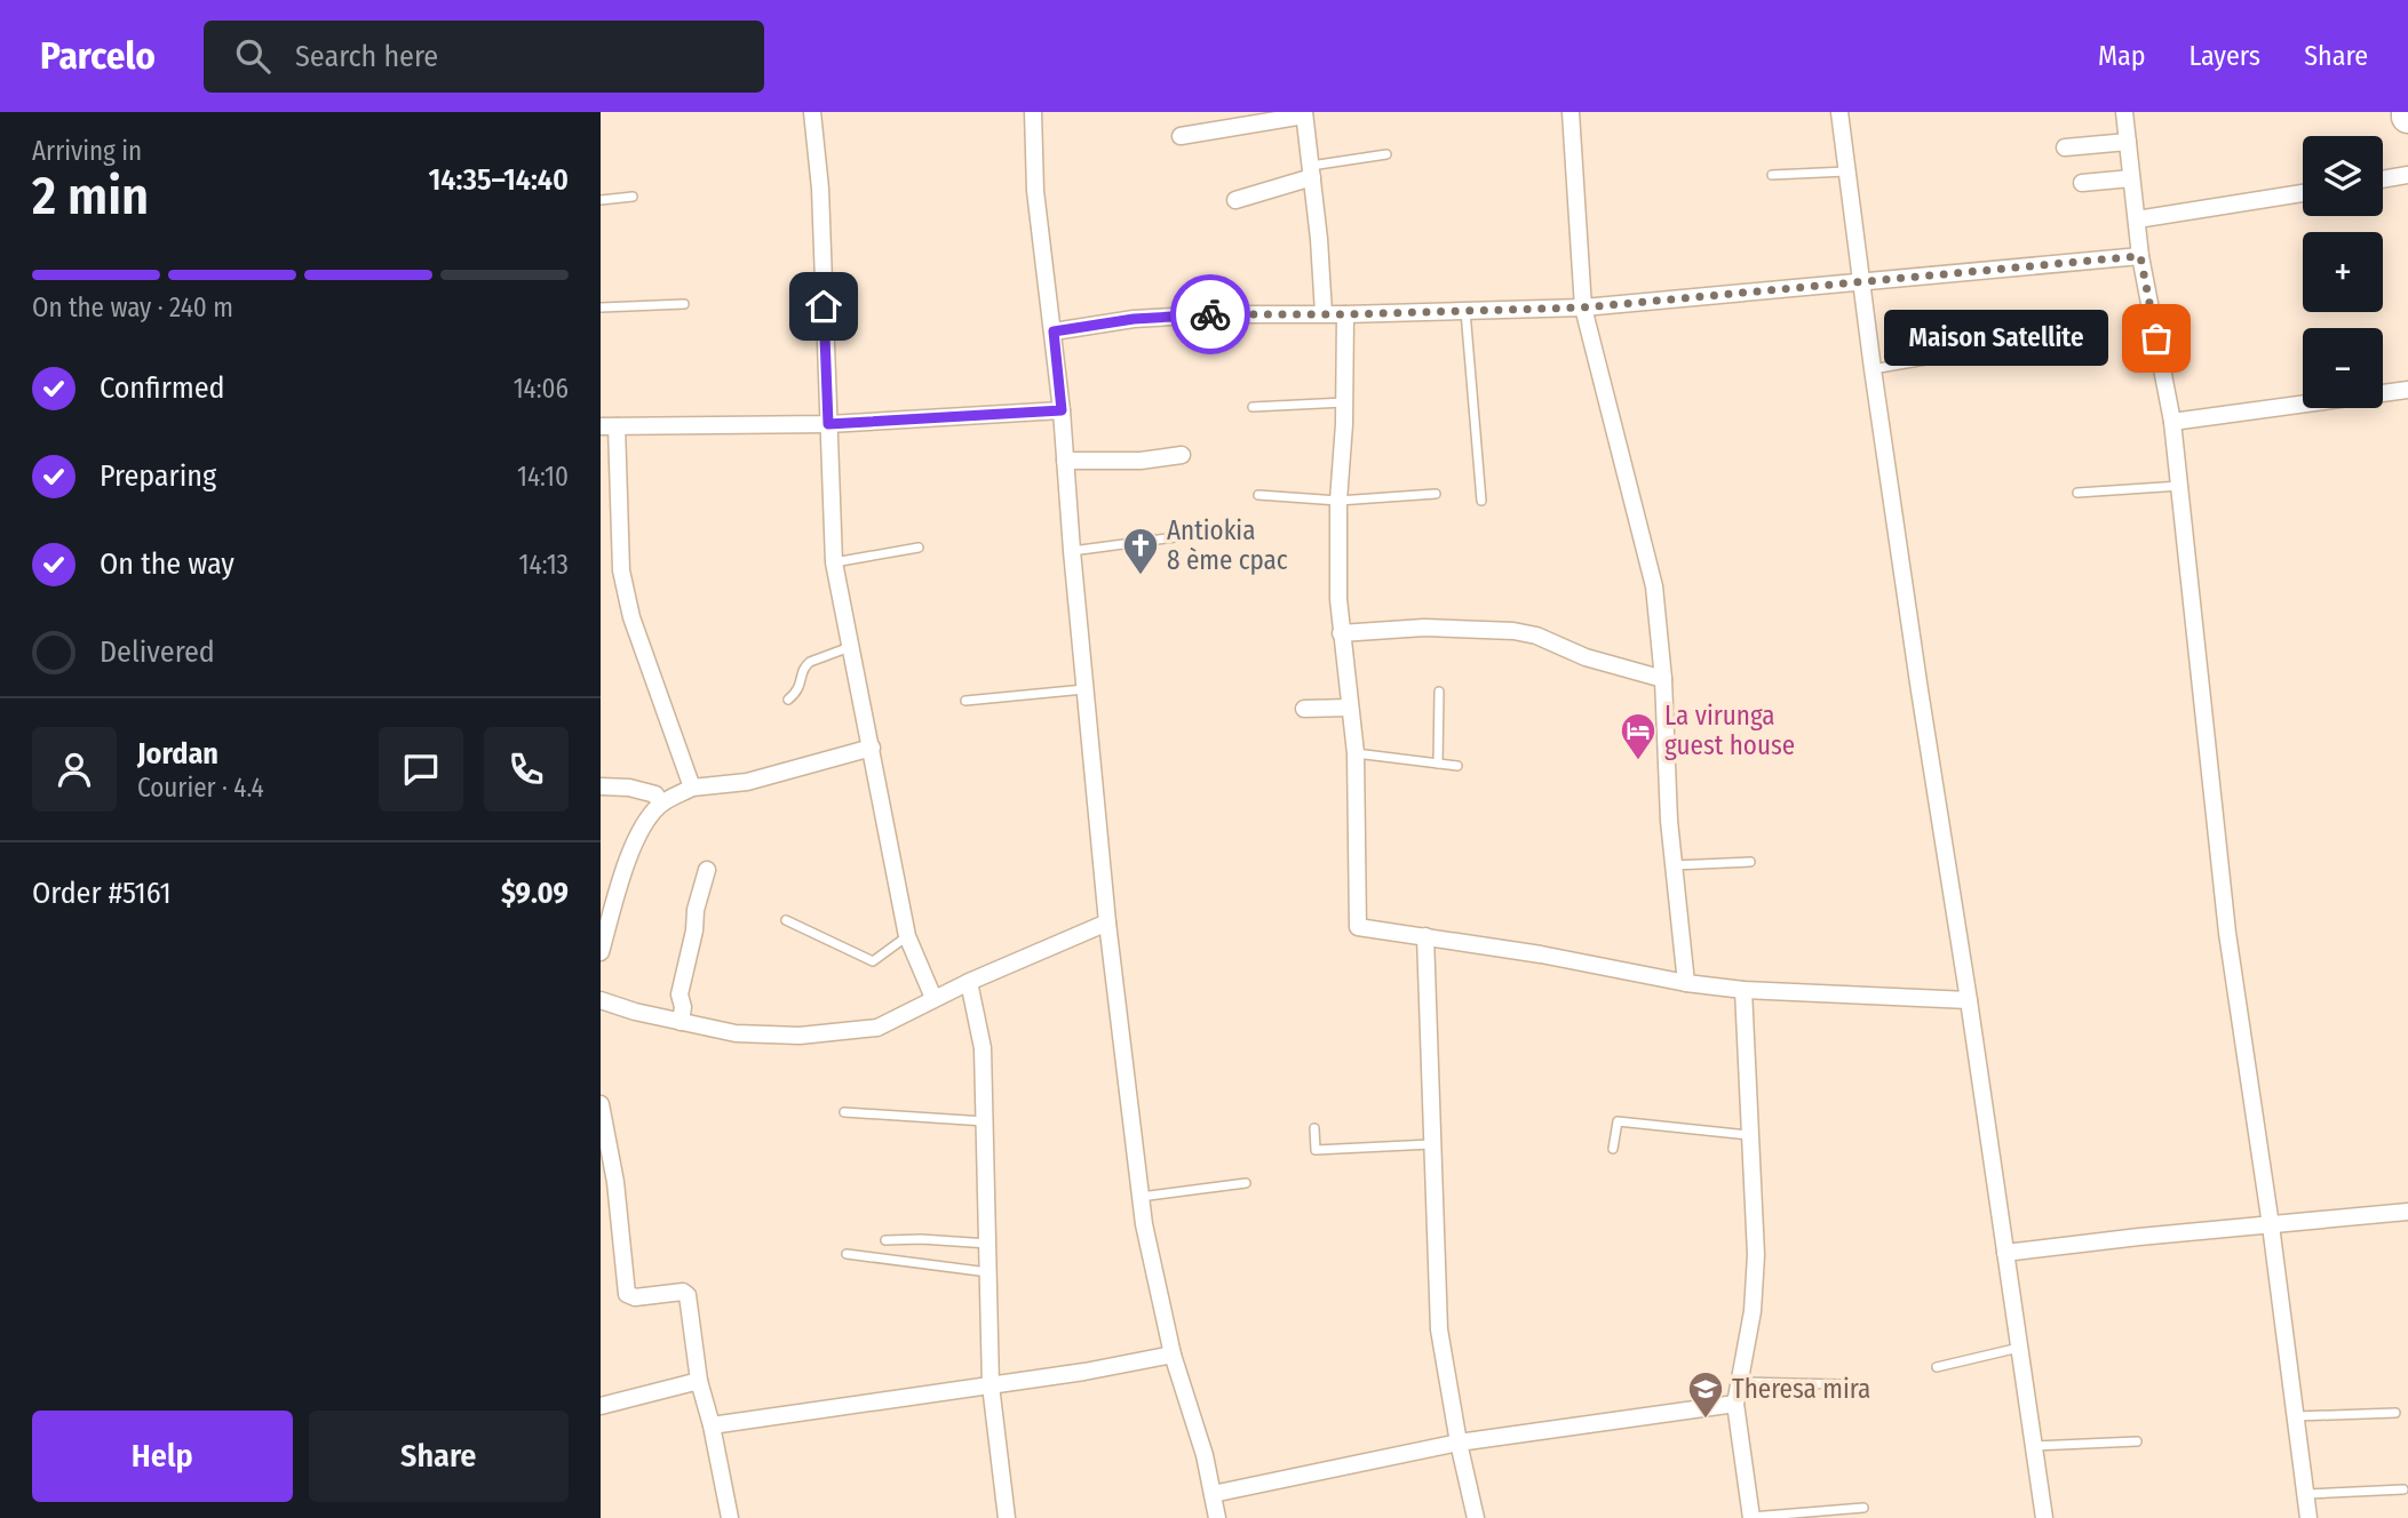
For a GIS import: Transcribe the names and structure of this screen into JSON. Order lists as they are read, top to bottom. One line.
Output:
{"places":{"other":["Maison Satellite"],"church":["Antiokia 8 ème cpac"],"hotel":["La virunga guest house"],"school or university":["Theresa mira"]},"page":{"header":"Parcelo","search":"Search here","nav":["Map","Layers","Share"],"heading":["2 min","Arriving in","14:35–14:40"],"panel":["Jordan","Courier · 4.4","Order #5161","$9.09"],"map_buttons":["+","−"],"bar":"On the way · 240 m","bubble":"Maison Satellite","list":[["Confirmed","14:06"],["Preparing","14:10"],["On the way","14:13"],"Delivered"],"buttons":["Help","Share"]}}
